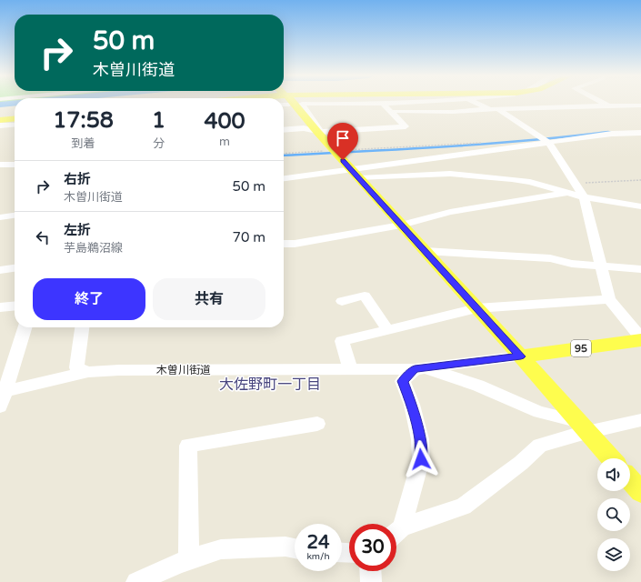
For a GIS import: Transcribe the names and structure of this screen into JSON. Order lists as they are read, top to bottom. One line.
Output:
{"streets":{"main road":["95"],"street":["木曽川街道"]},"crossings":[["95","木曽川街道"]],"districts":["大佐野町一丁目"],"page":{"turn":["50 m","木曽川街道"],"eta":["17:58","到着","1","分","400","m"],"list":[{"name":"右折","note":"木曽川街道","value":"50 m"},{"name":"左折","note":"芋島鵜沼線","value":"70 m"}],"buttons":["終了","共有"],"speed":"24 km/h","limit":"30"}}
